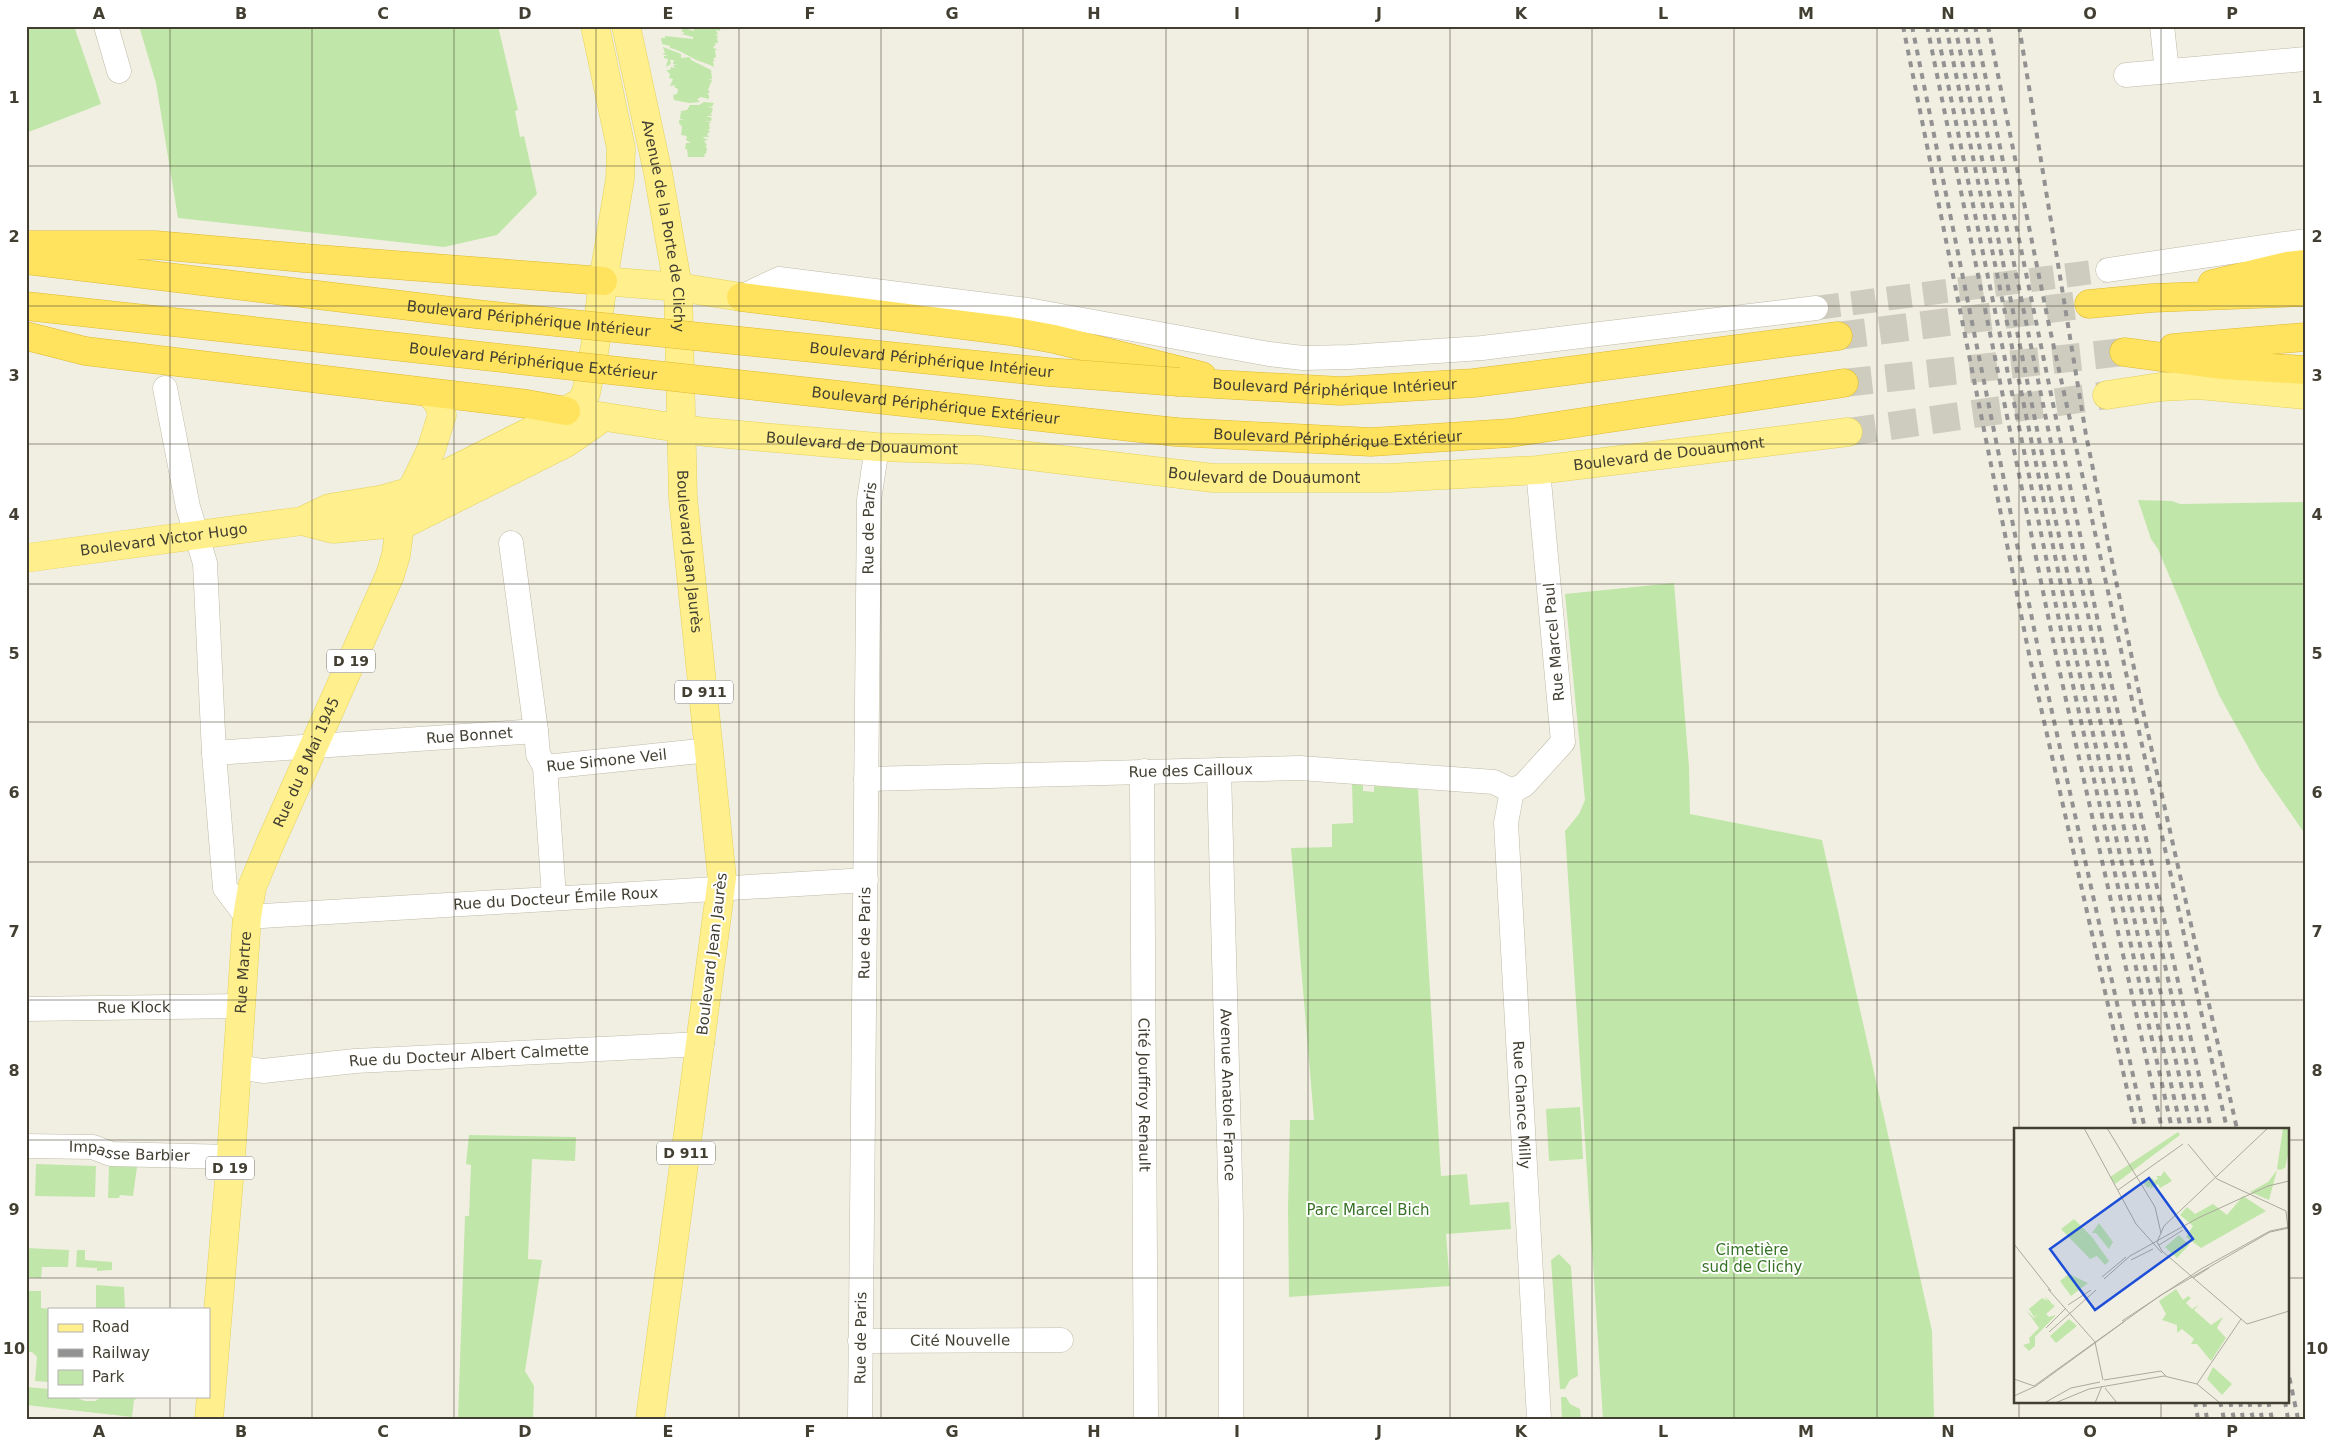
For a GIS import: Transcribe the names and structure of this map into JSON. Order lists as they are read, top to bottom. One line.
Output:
{"streets":{"highway":["Boulevard Périphérique Intérieur","Boulevard Périphérique Extérieur"],"main road":["Avenue de la Porte de Clichy","Boulevard de Douaumont","Boulevard Victor Hugo","Boulevard Jean Jaurès","D 19","D 911","Rue du 8 Mai 1945","Rue Martre"],"street":["Rue de Paris","Rue Marcel Paul","Rue Bonnet","Rue Simone Veil","Rue des Cailloux","Rue du Docteur Émile Roux","Rue Klock","Rue du Docteur Albert Calmette","Avenue Anatole France","Cité Jouffroy Renault","Rue Chance Milly","Impasse Barbier","Cité Nouvelle"]},"crossings":[["Avenue de la Porte de Clichy","Boulevard de Douaumont"],["Avenue de la Porte de Clichy","Boulevard Jean Jaurès"],["Boulevard de Douaumont","Rue de Paris"],["Boulevard de Douaumont","Boulevard Jean Jaurès"],["Boulevard de Douaumont","Rue Marcel Paul"],["Rue de Paris","Rue des Cailloux"],["Rue de Paris","Rue du Docteur Émile Roux"],["Rue de Paris","Cité Nouvelle"],["Boulevard Victor Hugo","Rue du 8 Mai 1945"],["Boulevard Victor Hugo","Rue Martre"],["Boulevard Jean Jaurès","Rue Simone Veil"],["Boulevard Jean Jaurès","Rue du Docteur Émile Roux"],["Boulevard Jean Jaurès","Rue du Docteur Albert Calmette"],["Rue Marcel Paul","Rue des Cailloux"],["Rue Marcel Paul","Rue Chance Milly"],["Rue Bonnet","Rue du 8 Mai 1945"],["Rue Bonnet","Rue Simone Veil"],["Rue Bonnet","Rue Martre"],["Rue du 8 Mai 1945","Rue du Docteur Émile Roux"],["Rue du 8 Mai 1945","Rue Martre"],["Rue Simone Veil","Rue du Docteur Émile Roux"],["Rue des Cailloux","Avenue Anatole France"],["Rue des Cailloux","Cité Jouffroy Renault"],["Rue des Cailloux","Rue Chance Milly"],["Rue du Docteur Émile Roux","Rue Martre"],["Rue Martre","Rue Klock"],["Rue Martre","Rue du Docteur Albert Calmette"],["Rue Martre","Impasse Barbier"]],"parks":["Parc Marcel Bich","Cimetière sud de Clichy"],"legend":["Road","Railway","Park"],"grid":{"columns":["A","B","C","D","E","F","G","H","I","J","K","L","M","N","O","P"],"rows":["1","2","3","4","5","6","7","8","9","10"]}}
